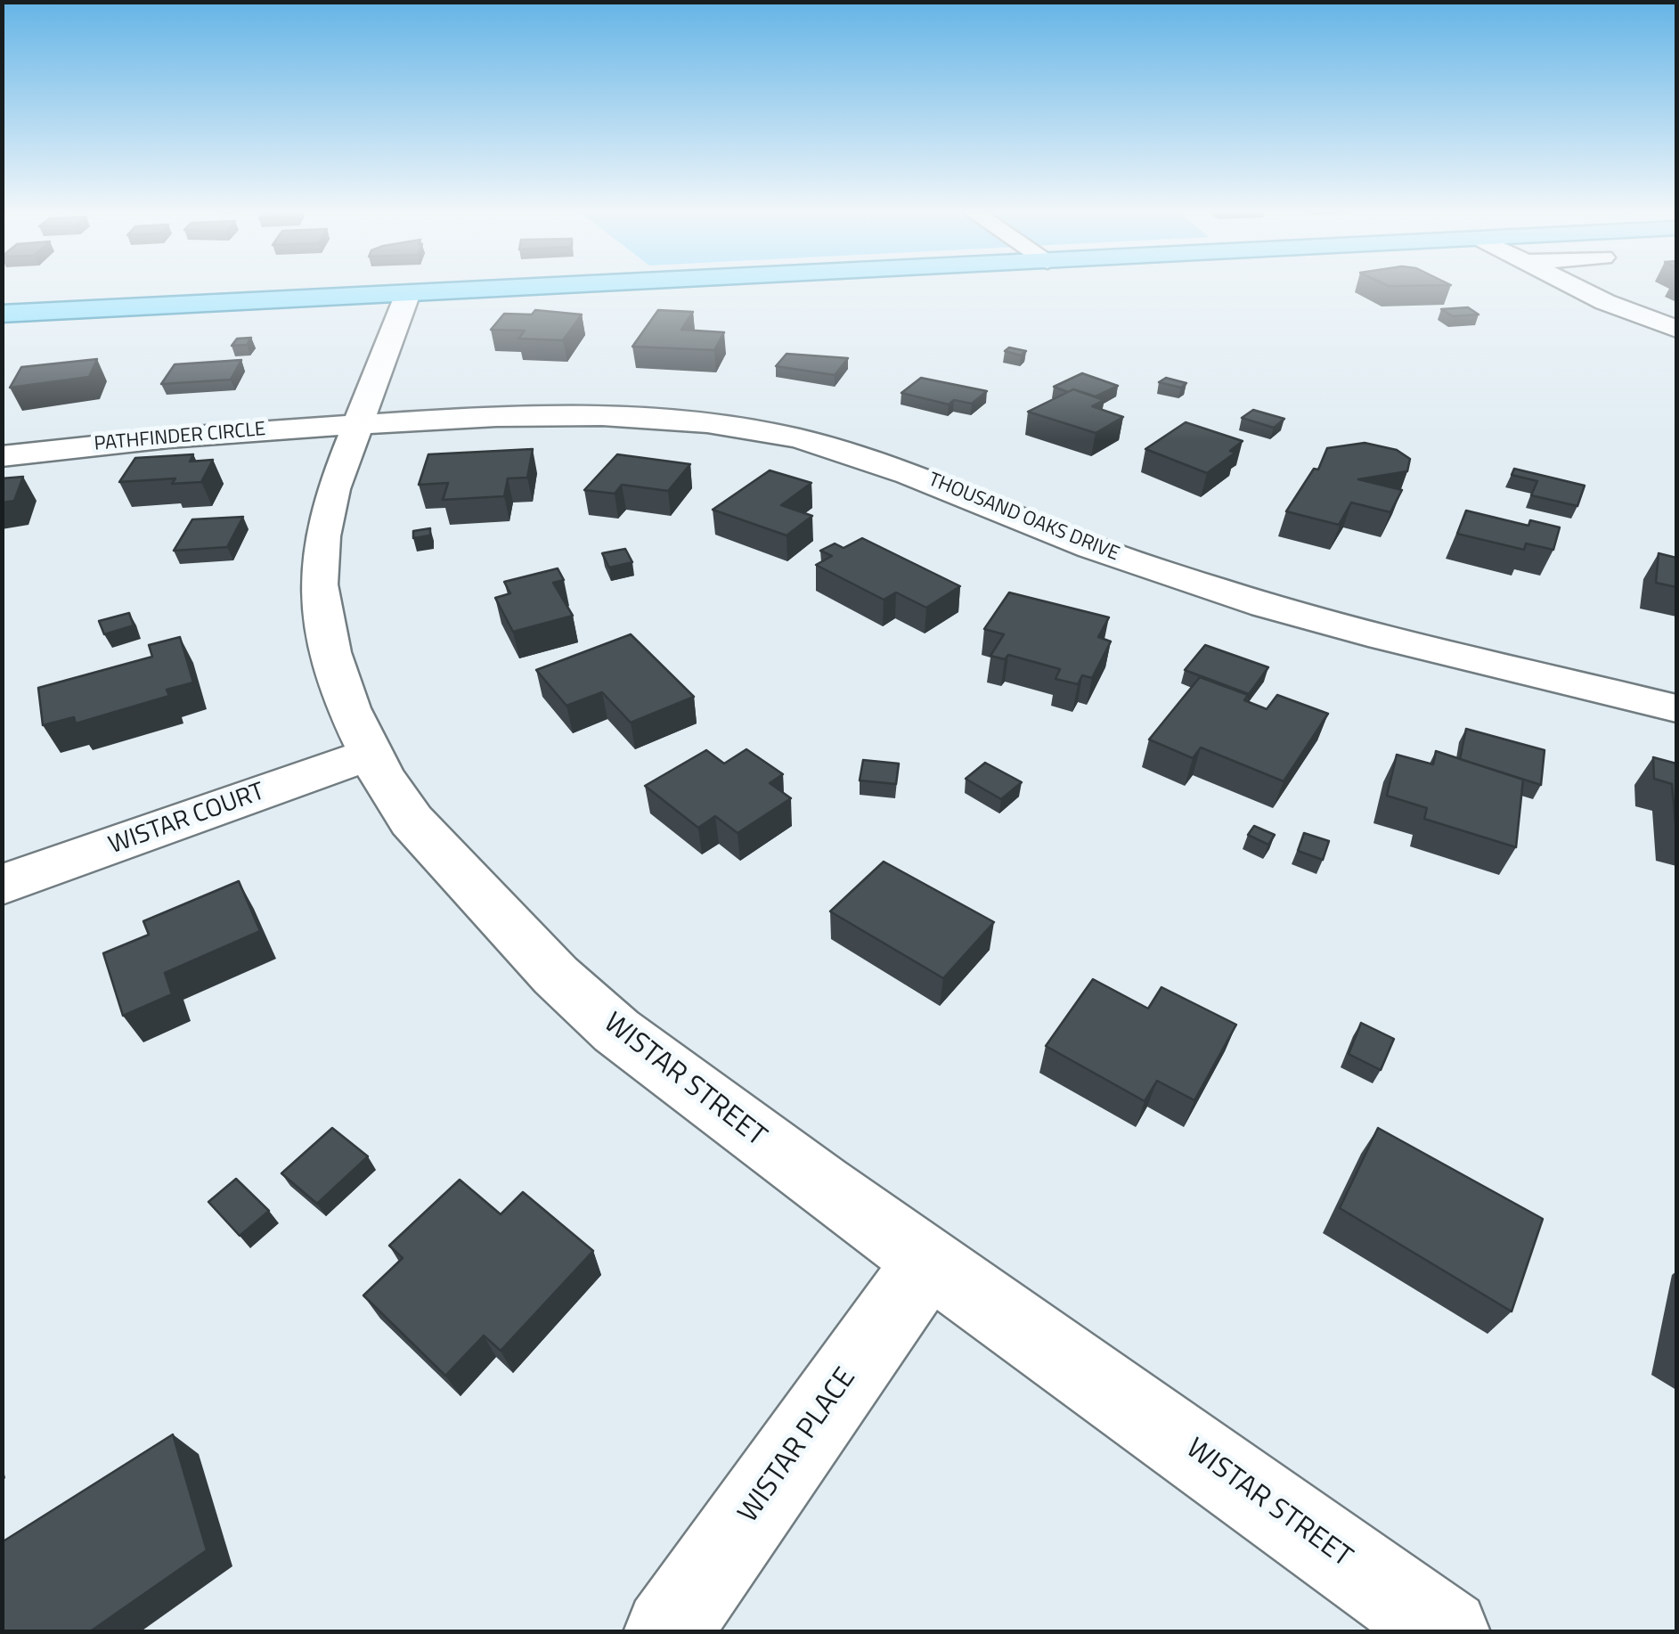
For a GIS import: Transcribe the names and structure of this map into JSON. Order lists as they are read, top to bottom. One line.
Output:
{"streets":{"street":["PATHFINDER CIRCLE","THOUSAND OAKS DRIVE","WISTAR COURT","WISTAR STREET","WISTAR PLACE"]},"crossings":[["PATHFINDER CIRCLE","THOUSAND OAKS DRIVE"],["PATHFINDER CIRCLE","WISTAR STREET"],["THOUSAND OAKS DRIVE","WISTAR STREET"],["WISTAR COURT","WISTAR STREET"],["WISTAR STREET","WISTAR PLACE"]]}
